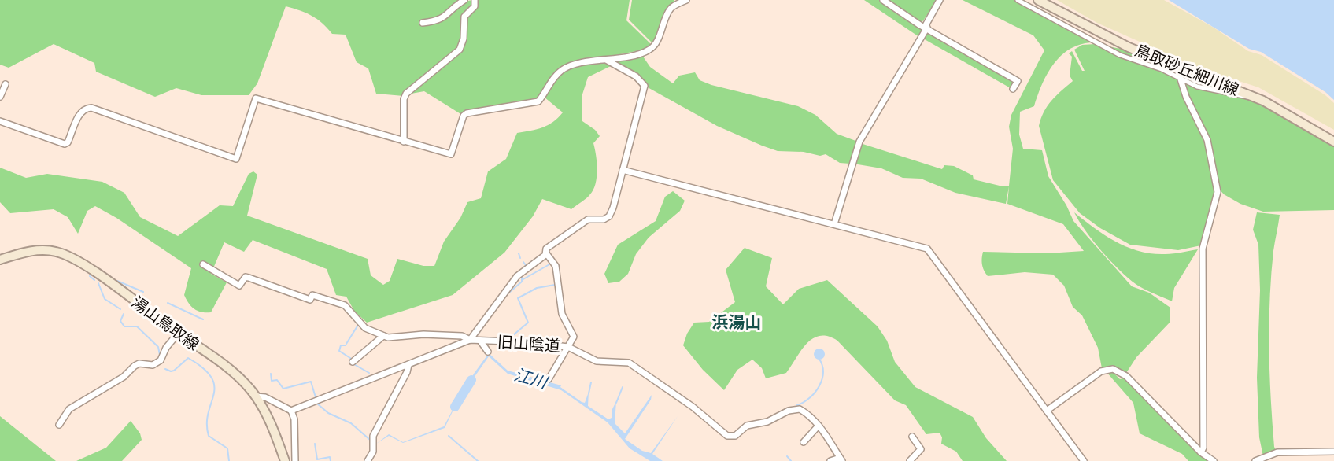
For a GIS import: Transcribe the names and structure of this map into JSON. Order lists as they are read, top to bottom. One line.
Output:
{"streets":{"main road":["鳥取砂丘細川線","湯山鳥取線"],"street":["旧山陰道"]},"districts":["浜湯山"],"water":["江川"]}
